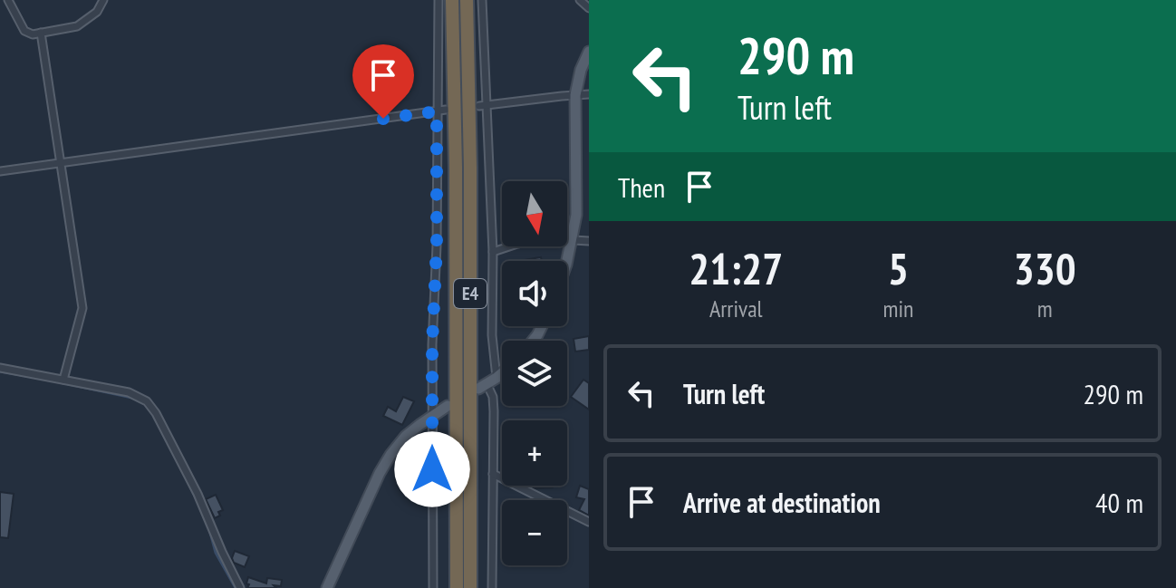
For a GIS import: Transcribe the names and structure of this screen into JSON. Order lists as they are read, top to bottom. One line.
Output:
{"streets":{"highway":["E4"]},"north":"bottom","page":{"turn":["290 m","Turn left"],"then":"Then","map_buttons":["+","−"],"eta":["21:27","Arrival","5","min","330","m"],"list":[{"name":"Turn left","value":"290 m"},{"name":"Arrive at destination","value":"40 m"}]}}
